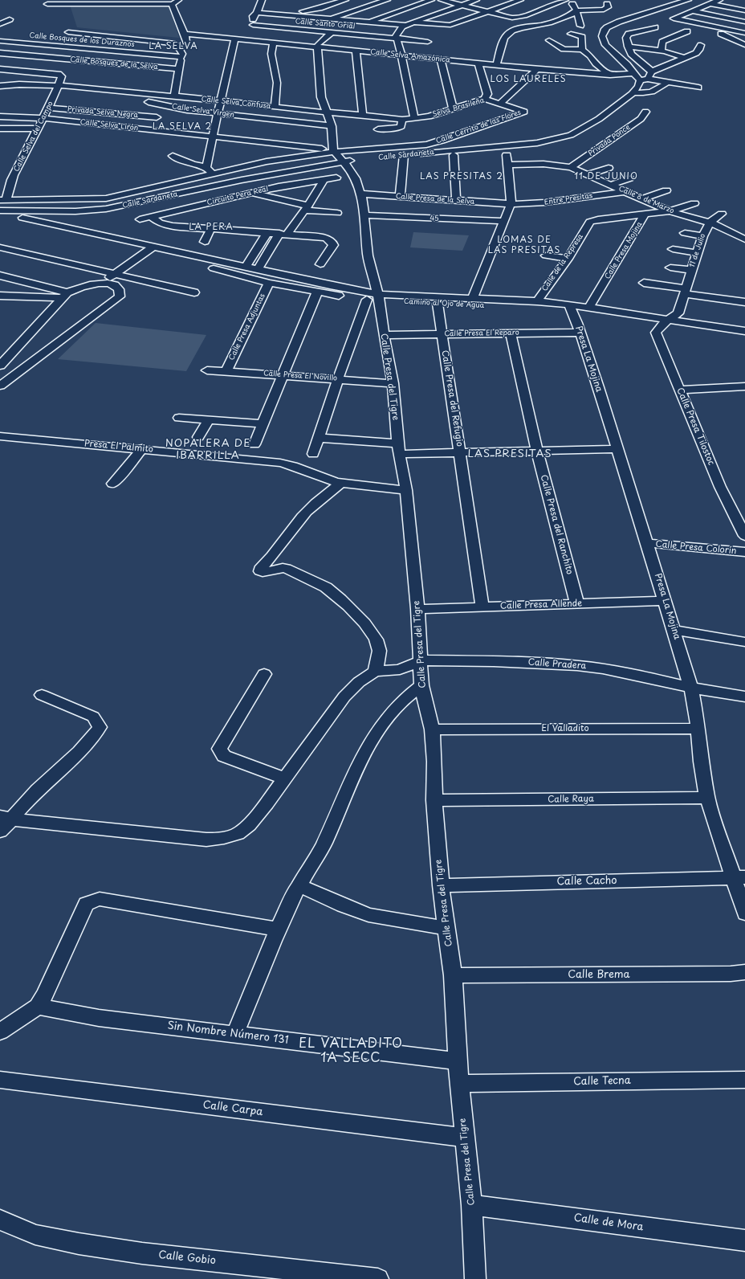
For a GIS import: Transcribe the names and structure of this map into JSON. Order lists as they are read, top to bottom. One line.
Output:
{"streets":{"street":["Calle Santo Grial","Calle Bosques de los Duraznos","Calle Selva Amazónica","Calle Bosques de la Selva","Calle Selva Confusa","Selva Brasileña","Calle Selva Virgen","Privada Selva Negra","Calle Selva Lirón","Calle Cerrito de las Flores","Calle Selva del Campo","Privada Ponce","Calle Sardaneta","Circuito Pera Real","Calle Presa de la Selva","Entre Presitas","Calle 8 de Marzo","45","Calle Presa Mojina","11 de Julio","Calle de la Represa","Camino al Ojo de Agua","Calle Presa Adjuntas","Calle Presa El Reparo","Presa La Mojina","Calle Presa El Novillo","Calle Presa del Tigre","Calle Presa del Refugio","Calle Presa Tilostoc","Presa El Palmito","Calle Presa del Ranchito","Calle Presa Colorín","Calle Presa Allende","Calle Pradera","El Valladito","Calle Raya","Calle Cacho","Calle Brema","Sin Nombre Número 131","Calle Tecna","Calle Carpa","Calle de Mora","Calle Gobio"]},"crossings":[["Calle Santo Grial","Calle Selva Amazónica"],["Calle Selva Confusa","Selva Brasileña"],["Calle Selva Confusa","Calle Selva del Campo"],["Selva Brasileña","Calle Cerrito de las Flores"],["Privada Selva Negra","Calle Selva del Campo"],["Calle Selva Lirón","Calle Cerrito de las Flores"],["Calle Selva Lirón","Calle Selva del Campo"],["Calle Selva Lirón","Calle Sardaneta"],["Calle Selva Lirón","Calle Presa del Tigre"],["Calle Cerrito de las Flores","Calle Sardaneta"],["Calle Cerrito de las Flores","Calle Presa del Tigre"],["Privada Ponce","Calle 8 de Marzo"],["Calle Sardaneta","Calle Presa de la Selva"],["Calle Sardaneta","Calle Presa del Tigre"],["Calle Presa de la Selva","Entre Presitas"],["Calle Presa de la Selva","Calle Presa del Tigre"],["Entre Presitas","Calle 8 de Marzo"],["Calle 8 de Marzo","Calle Presa Mojina"],["Calle 8 de Marzo","11 de Julio"],["45","Calle Presa del Tigre"],["Calle Presa Mojina","Calle de la Represa"],["Calle Presa Mojina","Camino al Ojo de Agua"],["11 de Julio","Camino al Ojo de Agua"],["11 de Julio","Calle Presa Tilostoc"],["Calle de la Represa","Camino al Ojo de Agua"],["Camino al Ojo de Agua","Calle Presa Adjuntas"],["Camino al Ojo de Agua","Presa La Mojina"],["Camino al Ojo de Agua","Calle Presa del Tigre"],["Camino al Ojo de Agua","Calle Presa del Refugio"],["Camino al Ojo de Agua","Calle Presa Tilostoc"],["Calle Presa Adjuntas","Calle Presa El Novillo"],["Calle Presa El Reparo","Presa La Mojina"],["Calle Presa El Reparo","Calle Presa del Tigre"],["Calle Presa El Reparo","Calle Presa del Refugio"],["Calle Presa El Reparo","Calle Presa del Ranchito"],["Presa La Mojina","Calle Presa Colorín"],["Presa La Mojina","Calle Presa Allende"],["Presa La Mojina","Calle Pradera"],["Presa La Mojina","El Valladito"],["Presa La Mojina","Calle Raya"],["Presa La Mojina","Calle Cacho"],["Calle Presa El Novillo","Calle Presa del Tigre"],["Calle Presa del Tigre","Presa El Palmito"],["Calle Presa del Tigre","Calle Presa Allende"],["Calle Presa del Tigre","Calle Pradera"],["Calle Presa del Tigre","El Valladito"],["Calle Presa del Tigre","Calle Raya"],["Calle Presa del Tigre","Calle Cacho"],["Calle Presa del Tigre","Calle Brema"],["Calle Presa del Tigre","Sin Nombre Número 131"],["Calle Presa del Tigre","Calle Tecna"],["Calle Presa del Tigre","Calle Carpa"],["Calle Presa del Tigre","Calle de Mora"],["Calle Presa del Refugio","Calle Presa Allende"],["Calle Presa del Ranchito","Calle Presa Allende"]],"districts":["LA SELVA","LOS LAURELES","LA SELVA 2","LAS PRESITAS 2","11 DE JUNIO","LA PERA","LOMAS DE LAS PRESITAS","NOPALERA DE IBARRILLA","LAS PRESITAS","EL VALLADITO 1A SECC"]}
